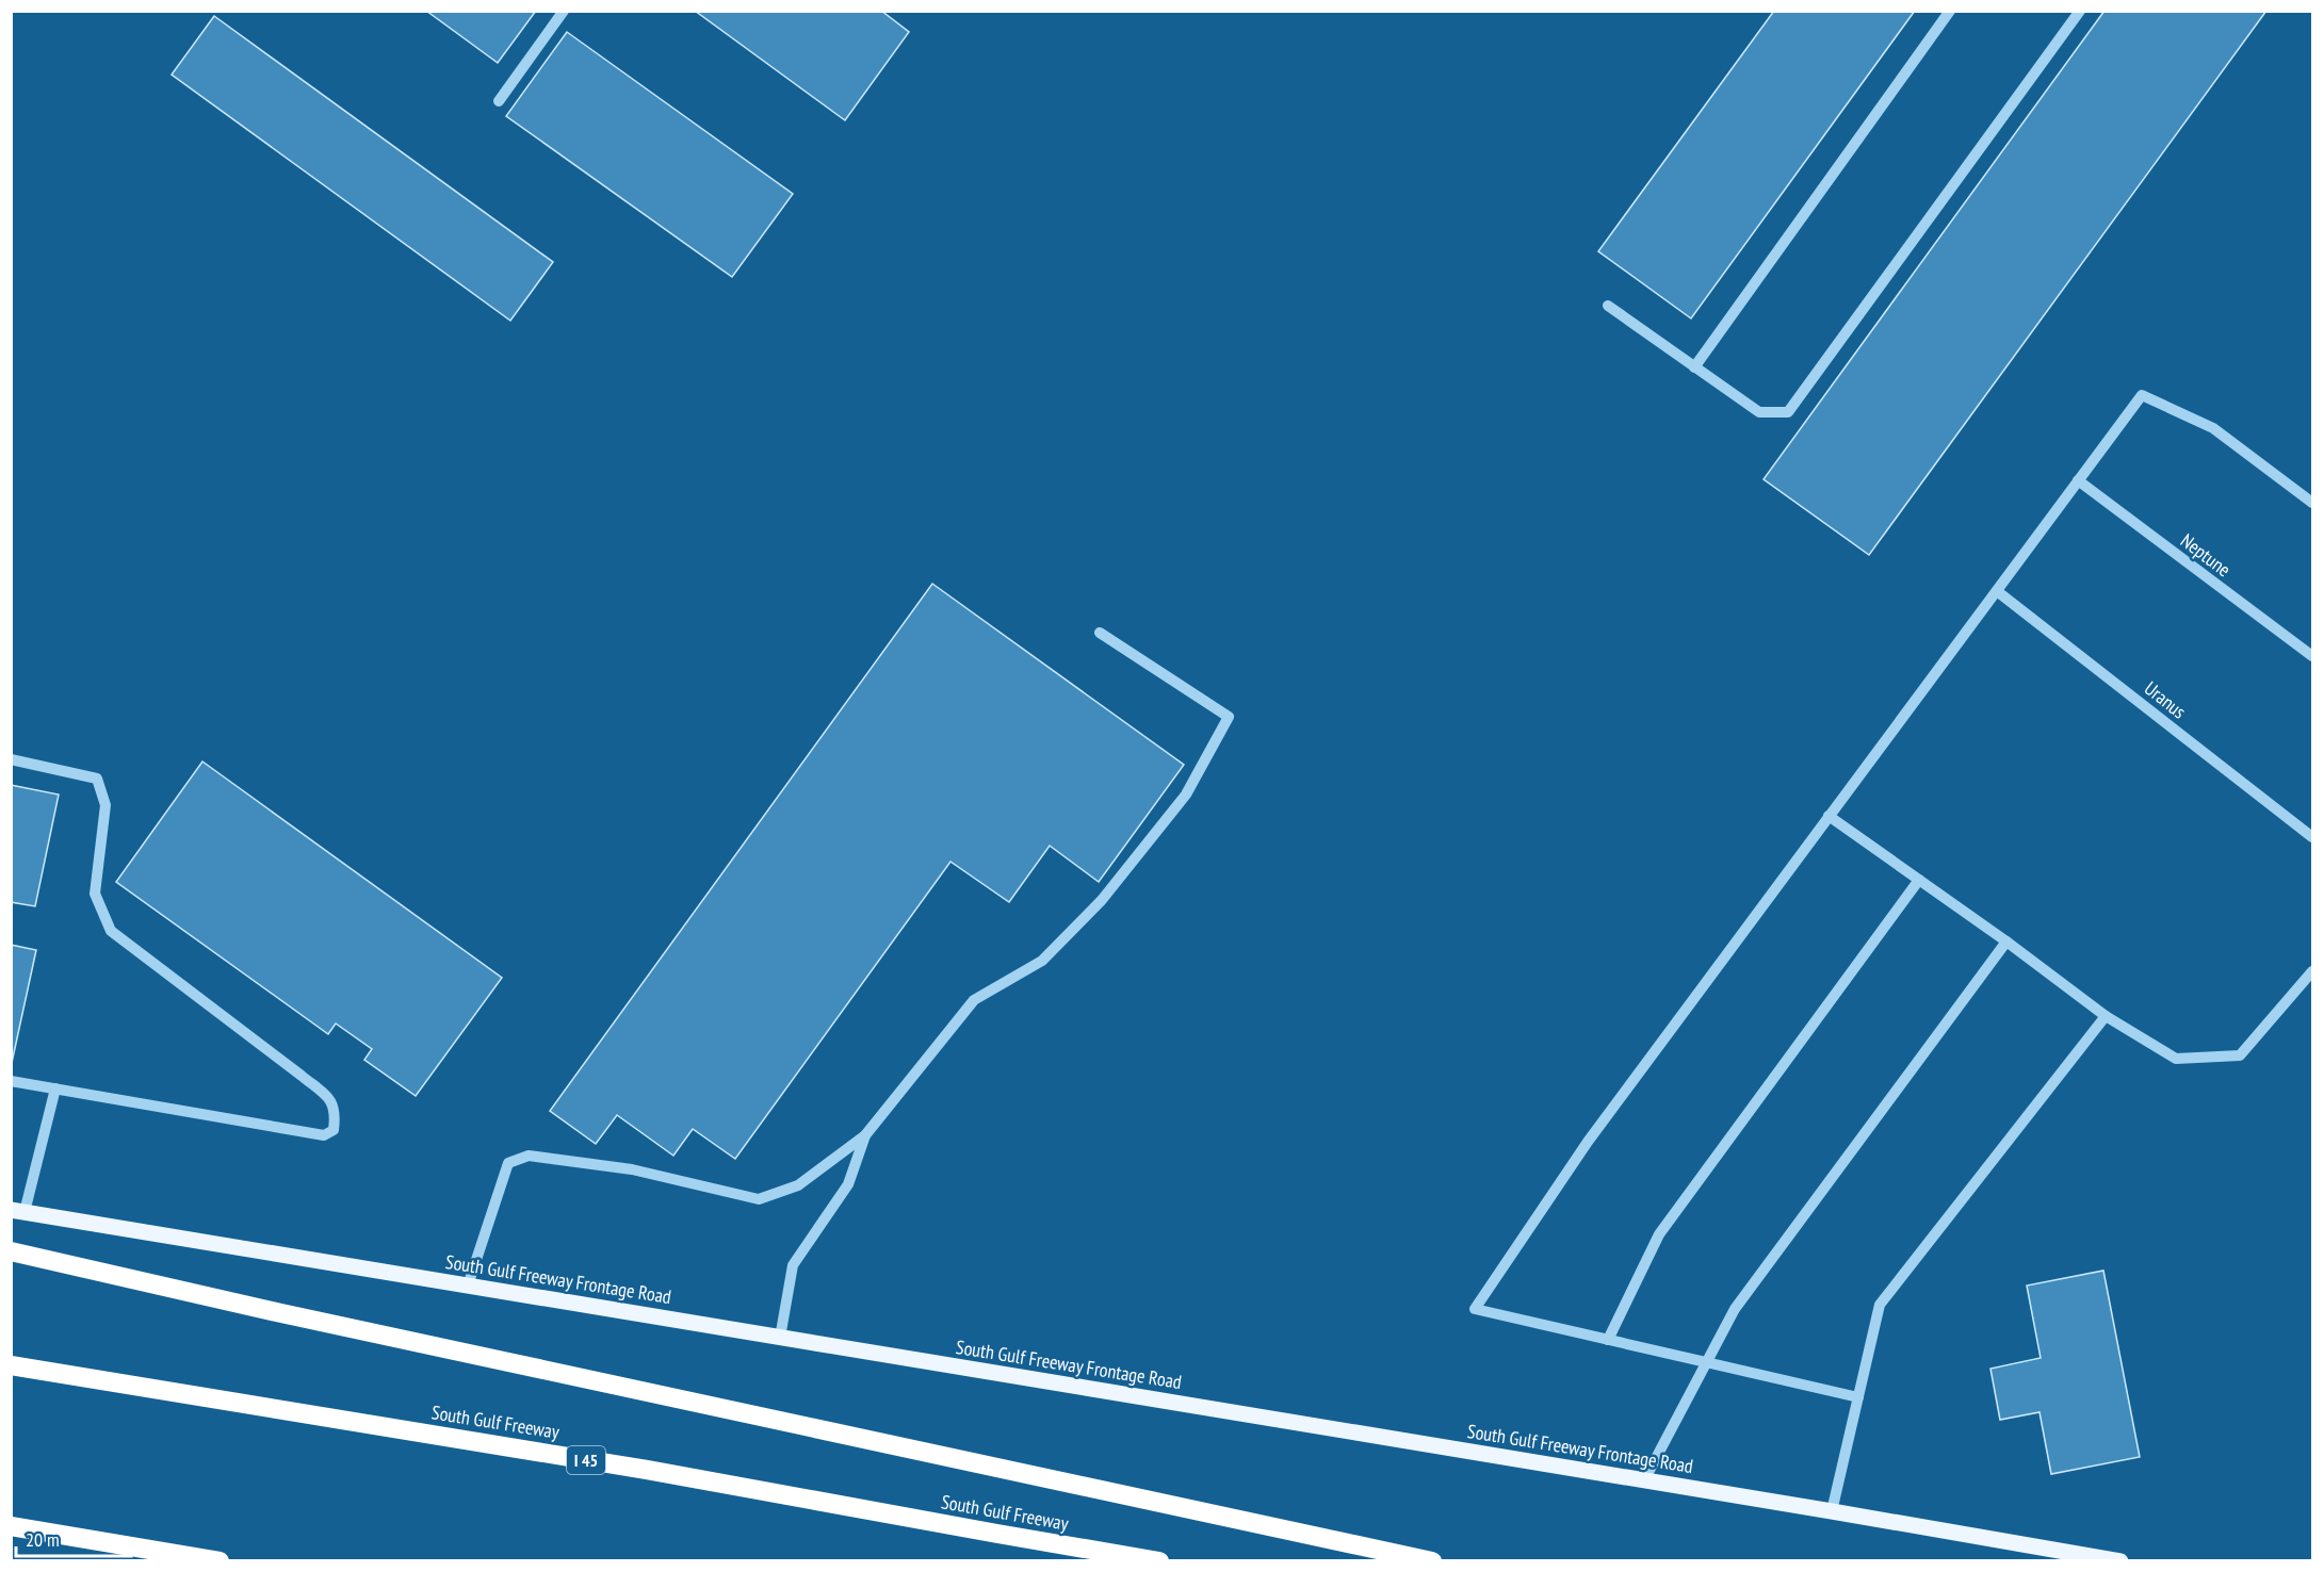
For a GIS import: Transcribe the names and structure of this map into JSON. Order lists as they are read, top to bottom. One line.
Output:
{"streets":{"highway":["South Gulf Freeway","I 45"],"main road":["South Gulf Freeway Frontage Road"],"street":["Neptune","Uranus"]},"scale_bar":"20 m"}
